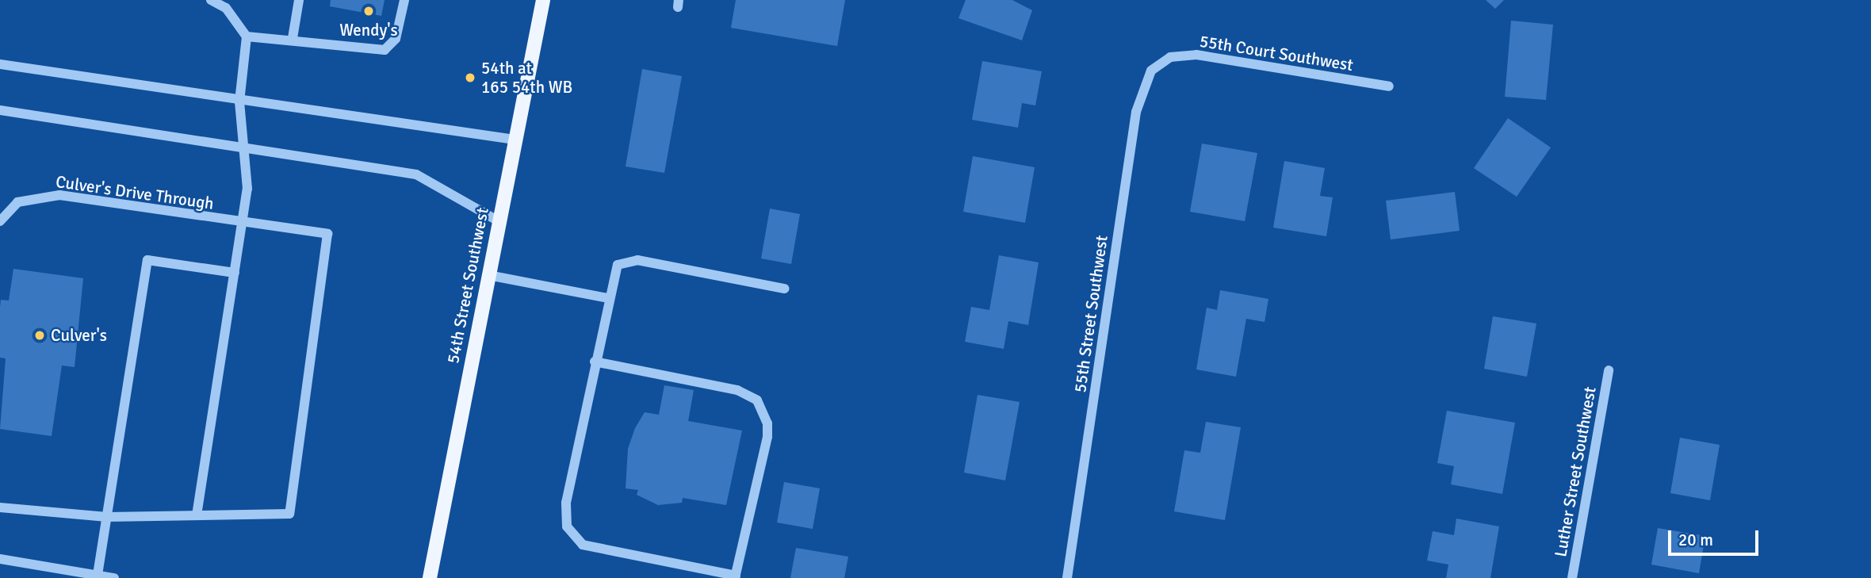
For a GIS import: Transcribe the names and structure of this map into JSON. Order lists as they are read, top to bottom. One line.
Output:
{"streets":{"main road":["54th Street Southwest"],"street":["55th Court Southwest","Culver's Drive Through","55th Street Southwest","Luther Street Southwest"]},"crossings":[["55th Court Southwest","55th Street Southwest"]],"places":["Wendy's","54th at 165 54th WB","Culver's"],"scale_bar":"20 m"}
